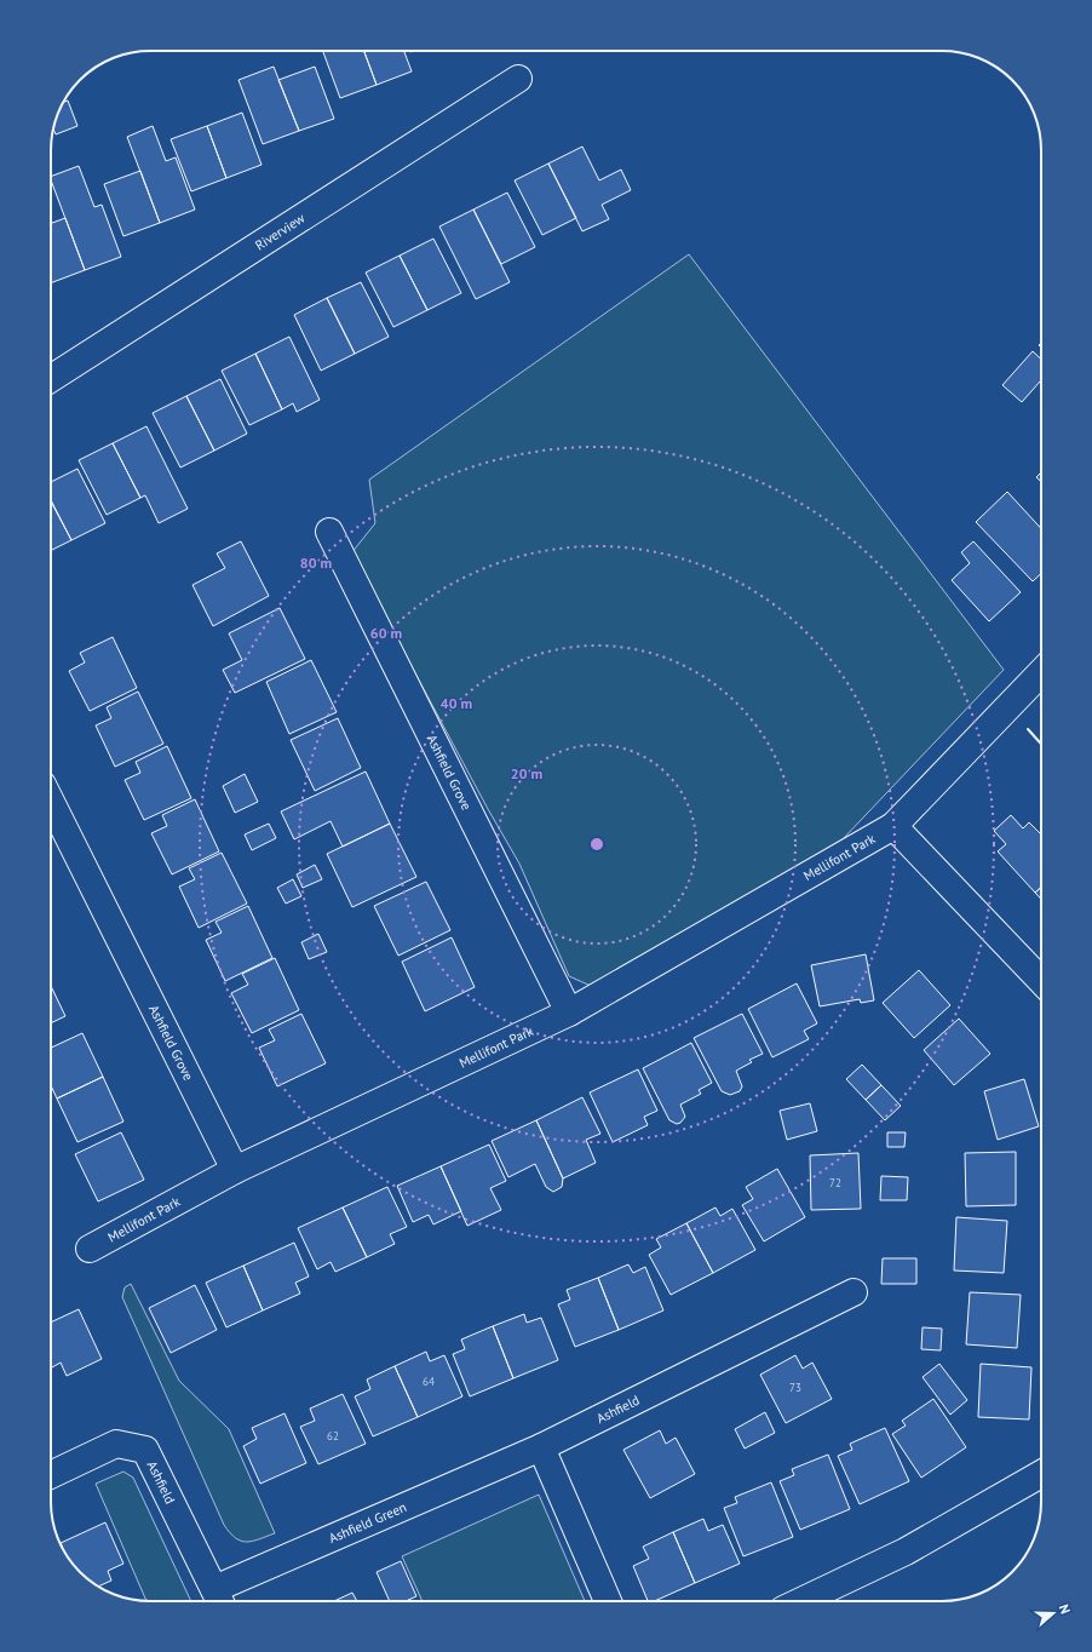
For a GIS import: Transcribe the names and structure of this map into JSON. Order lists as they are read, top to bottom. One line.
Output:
{"streets":{"street":["Riverview","Ashfield Grove","Mellifont Park","Ashfield","Ashfield Green"]},"crossings":[["Ashfield Grove","Mellifont Park"],["Ashfield","Ashfield Green"]],"house_numbers":["72","64","73","62"],"north":"right","rings":["80 m","60 m","40 m","20 m"]}
